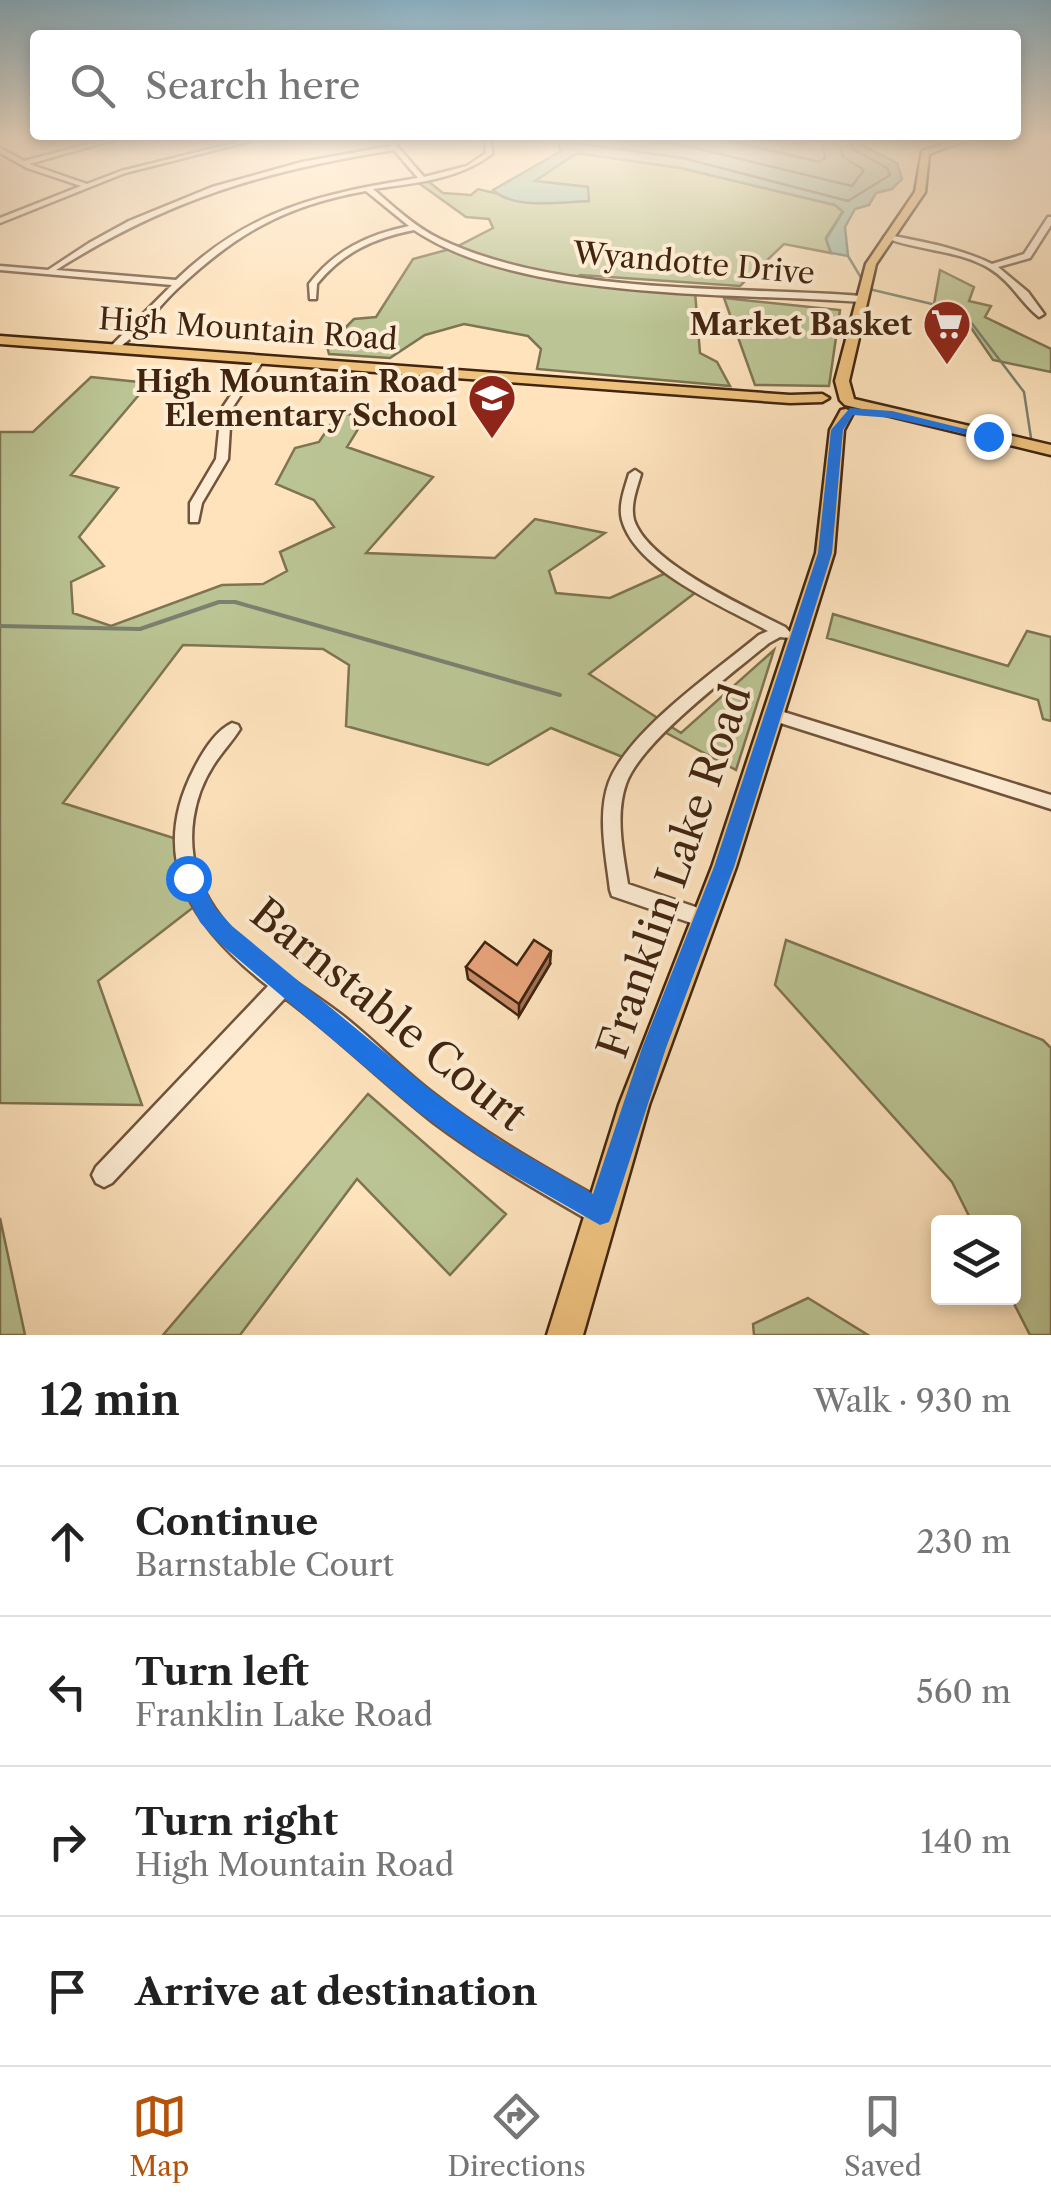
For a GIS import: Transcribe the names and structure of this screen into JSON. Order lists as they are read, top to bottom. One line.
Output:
{"streets":{"main road":["High Mountain Road","Franklin Lake Road"],"street":["Wyandotte Drive","Barnstable Court"]},"crossings":[["Wyandotte Drive","Franklin Lake Road"],["High Mountain Road","Franklin Lake Road"],["Franklin Lake Road","Barnstable Court"]],"places":{"supermarket":["Market Basket"],"school or university":["High Mountain Road Elementary School"]},"page":{"search":"Search here","heading":["12 min","Walk · 930 m"],"list":[["Continue","Barnstable Court","230 m"],["Turn left","Franklin Lake Road","560 m"],["Turn right","High Mountain Road","140 m"],"Arrive at destination"],"nav":["Map","Directions","Saved"]}}
